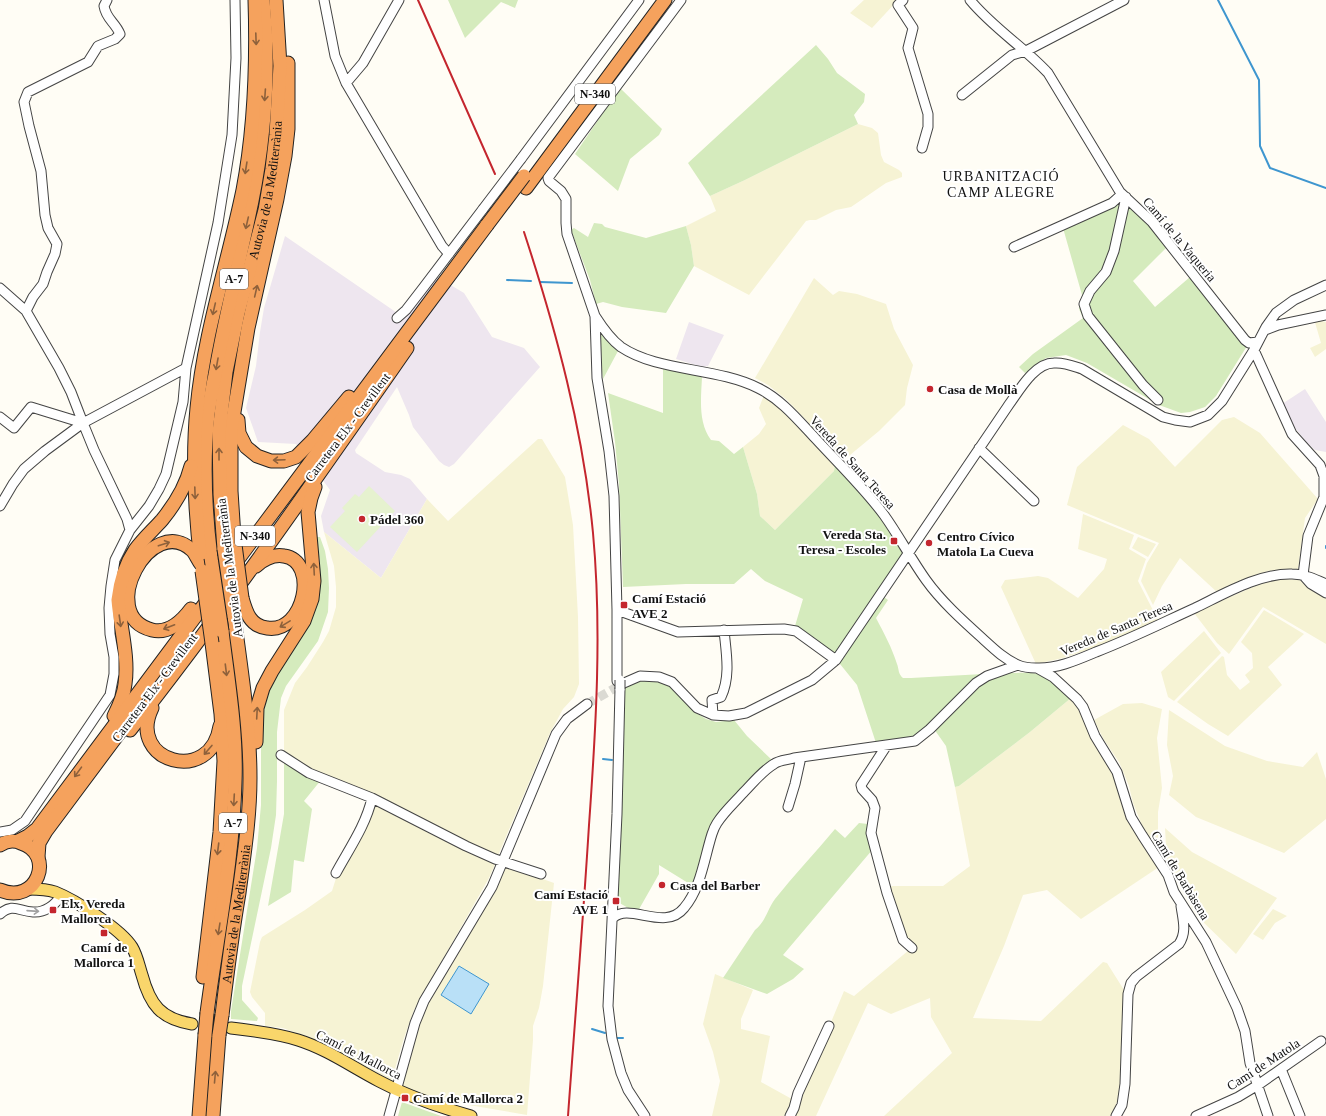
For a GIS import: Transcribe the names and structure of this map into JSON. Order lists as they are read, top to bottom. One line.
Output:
{"streets":{"highway":["N-340","Autovia de la Mediterrània","A-7","Carretera Elx - Crevillent"],"main road":["Camí de Mallorca"],"street":["Camí de la Vaqueria","Vereda de Santa Teresa","Camí de Barbàsena","Camí de Matola"]},"crossings":[["N-340","Carretera Elx - Crevillent"],["Vereda de Santa Teresa","Camí de Barbàsena"],["Camí de Barbàsena","Camí de Matola"]],"districts":["URBANITZACIÓ CAMP ALEGRE"],"places":{"other":["Casa de Mollà","Pádel 360","Centro Cívico Matola La Cueva","Casa del Barber"],"transit":["Vereda Sta. Teresa - Escoles","Camí Estació AVE 2","Camí Estació AVE 1","Elx, Vereda Mallorca","Camí de Mallorca 1","Camí de Mallorca 2"]}}
